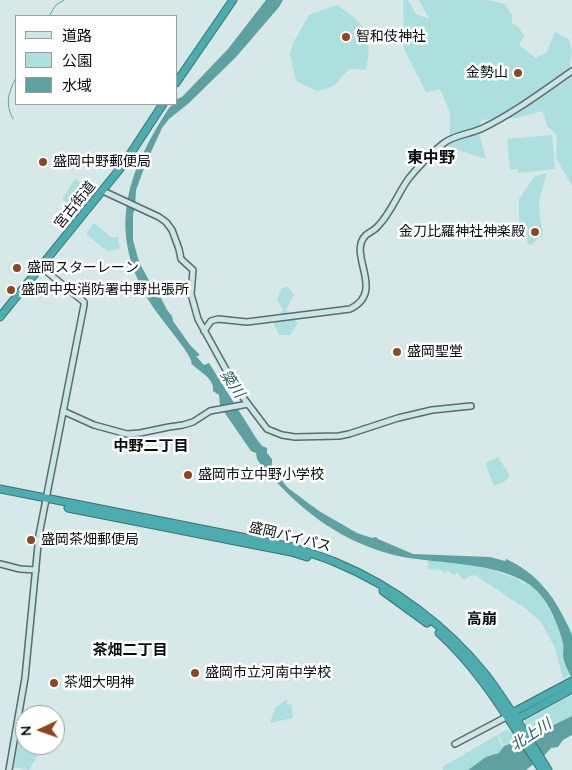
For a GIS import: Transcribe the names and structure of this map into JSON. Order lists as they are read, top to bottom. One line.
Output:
{"streets":{"highway":["宮古街道","盛岡バイパス"]},"districts":["東中野","中野二丁目","高崩","茶畑二丁目"],"water":["簗川","北上川"],"places":["智和伎神社","金勢山","盛岡中野郵便局","金刀比羅神社神楽殿","盛岡スターレーン","盛岡中央消防署中野出張所","盛岡聖堂","盛岡市立中野小学校","盛岡茶畑郵便局","盛岡市立河南中学校","茶畑大明神"],"legend":["道路","公園","水域"],"north":"left"}
